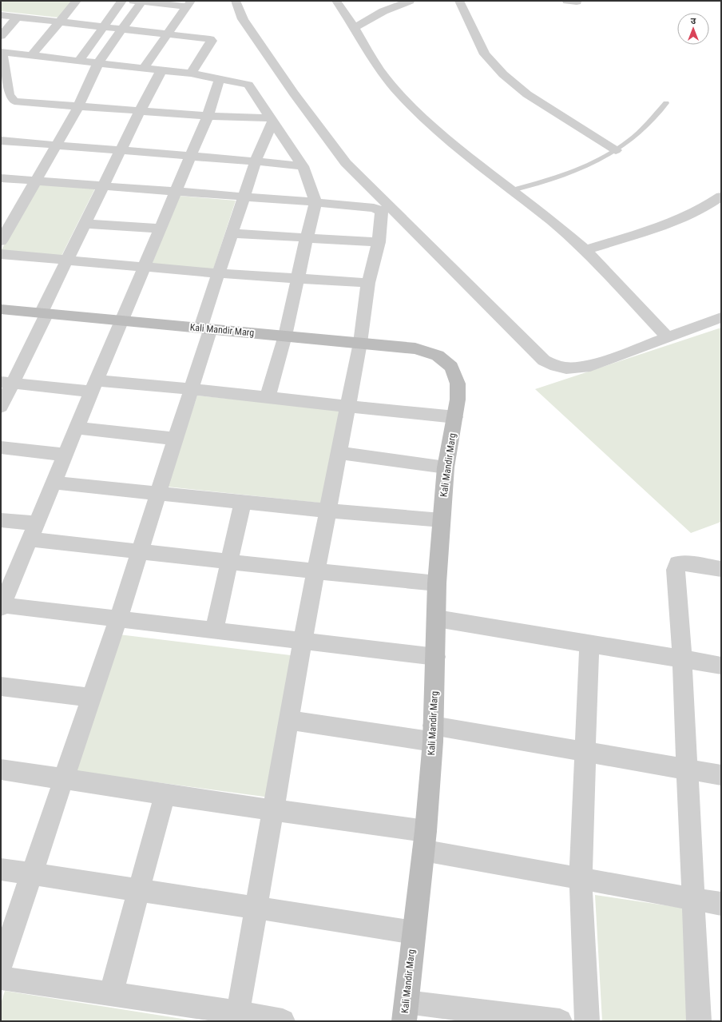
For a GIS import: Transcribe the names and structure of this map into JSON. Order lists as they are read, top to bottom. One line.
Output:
{"streets":{"street":["Kali Mandir Marg"]},"north":"top"}
